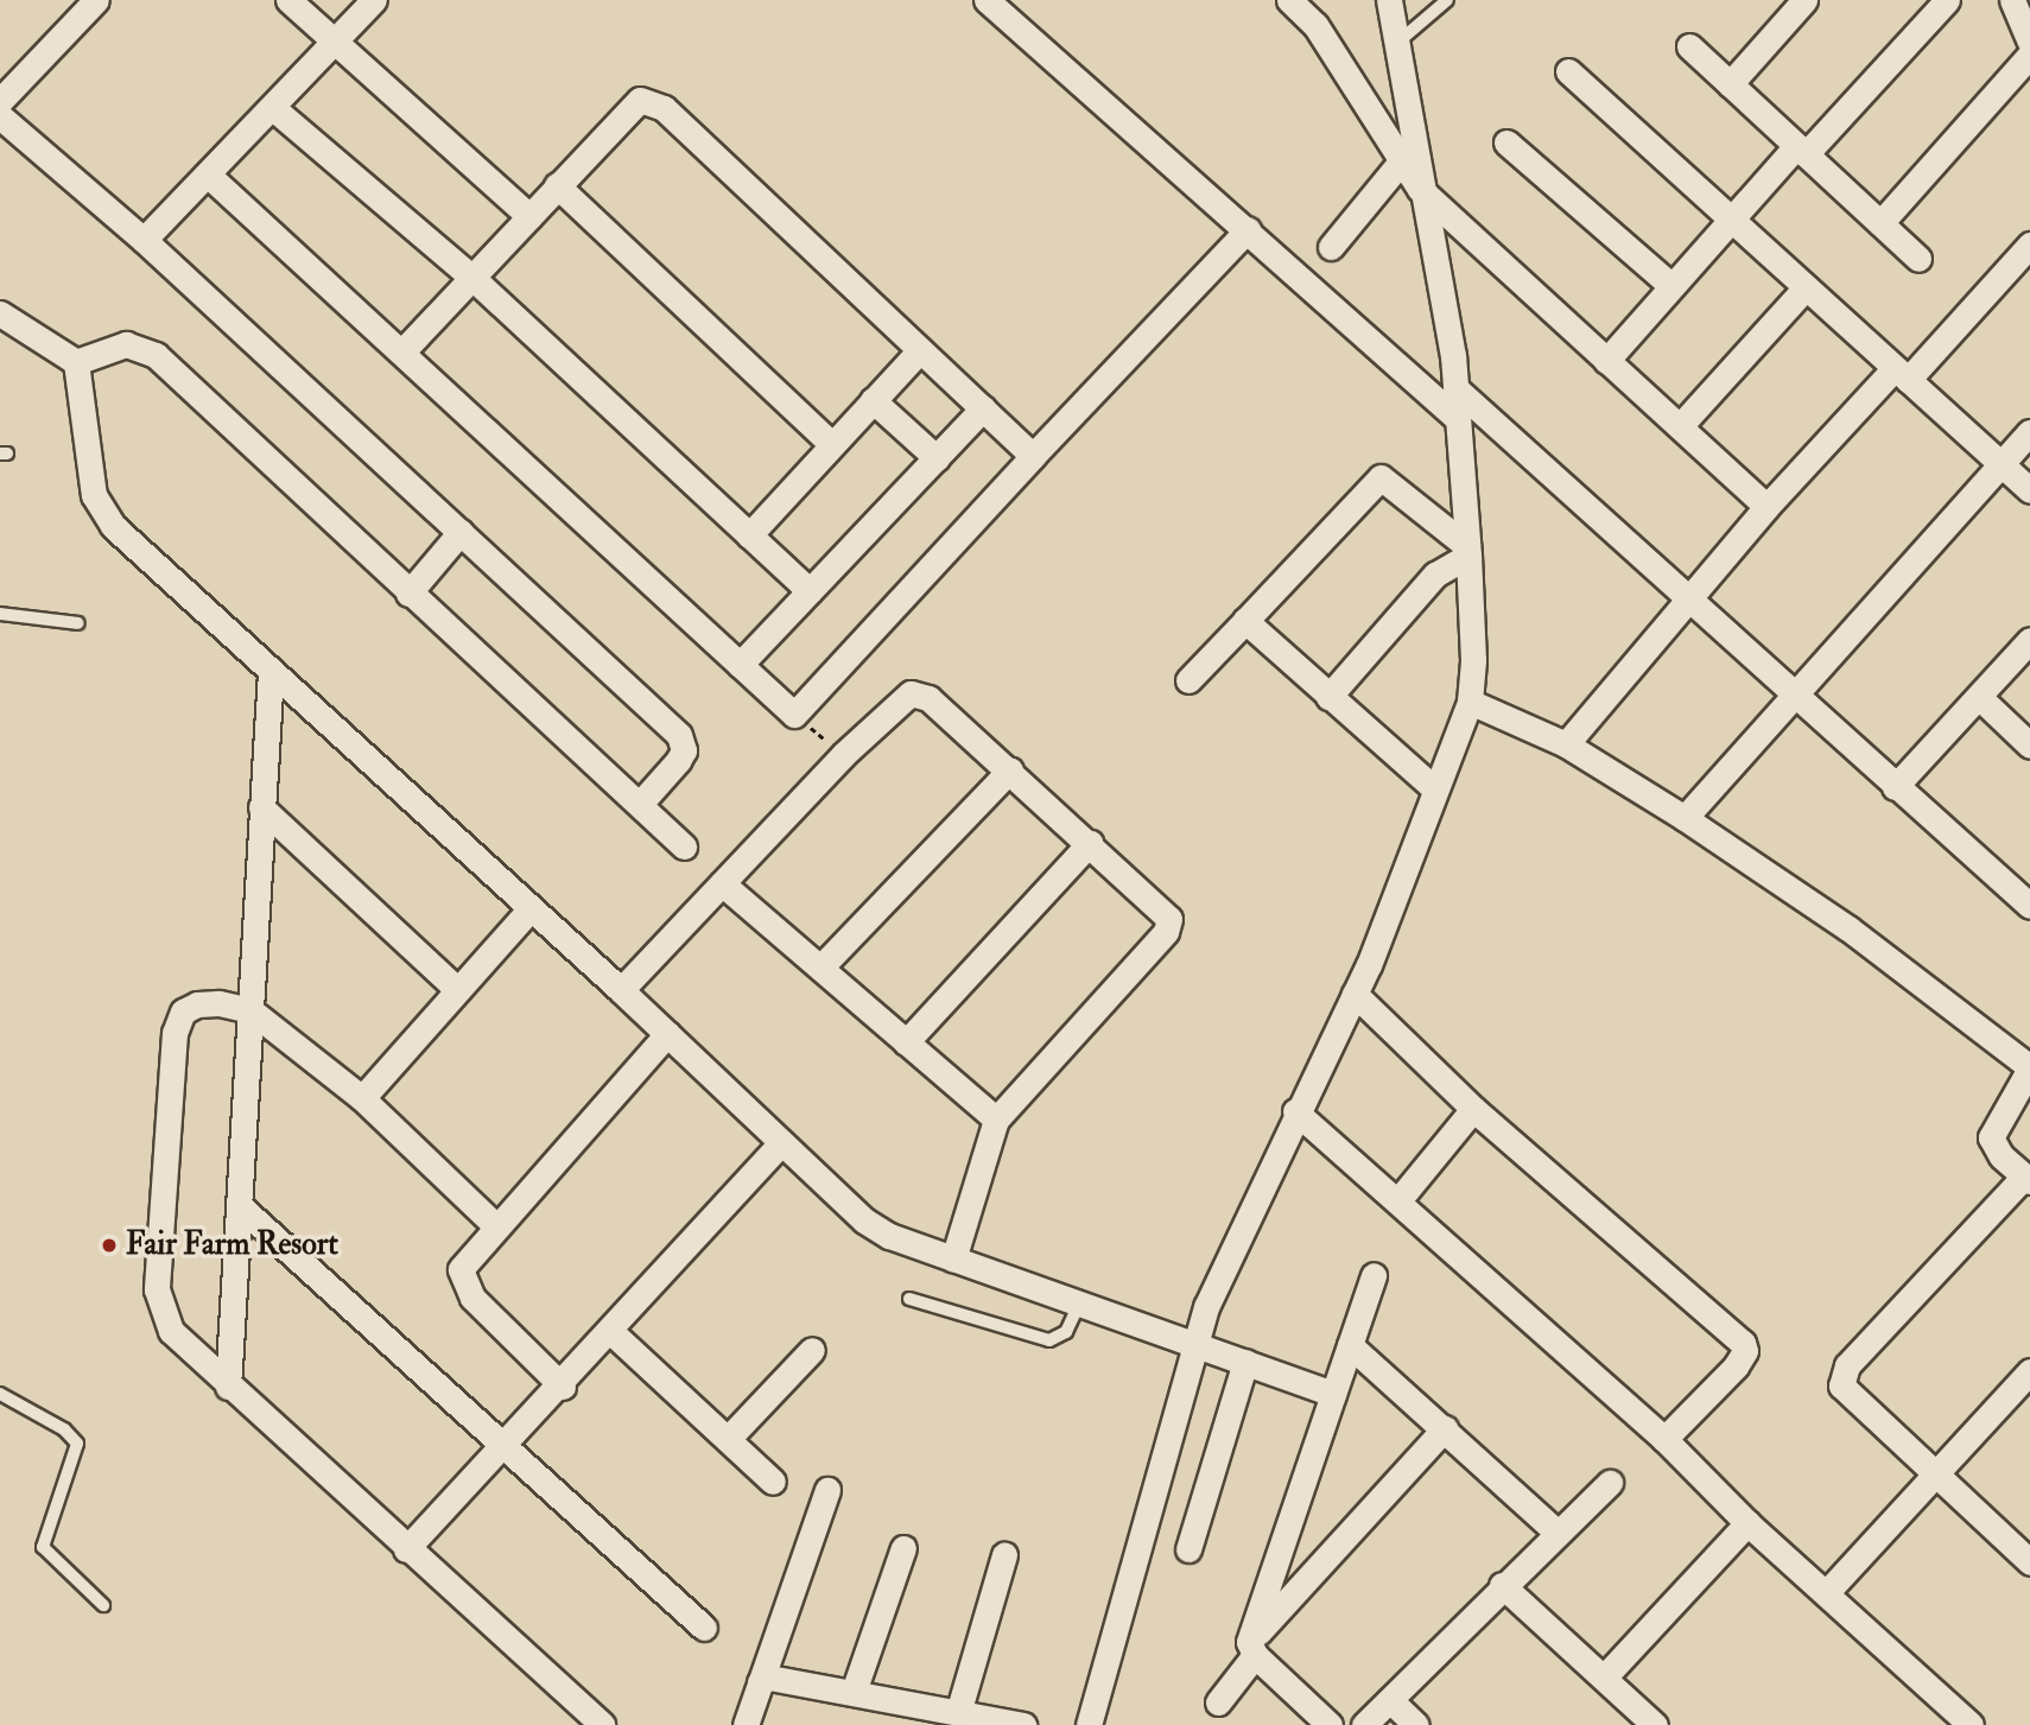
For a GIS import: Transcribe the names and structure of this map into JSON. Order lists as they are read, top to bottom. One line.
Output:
{"places":["Fair Farm Resort"]}
